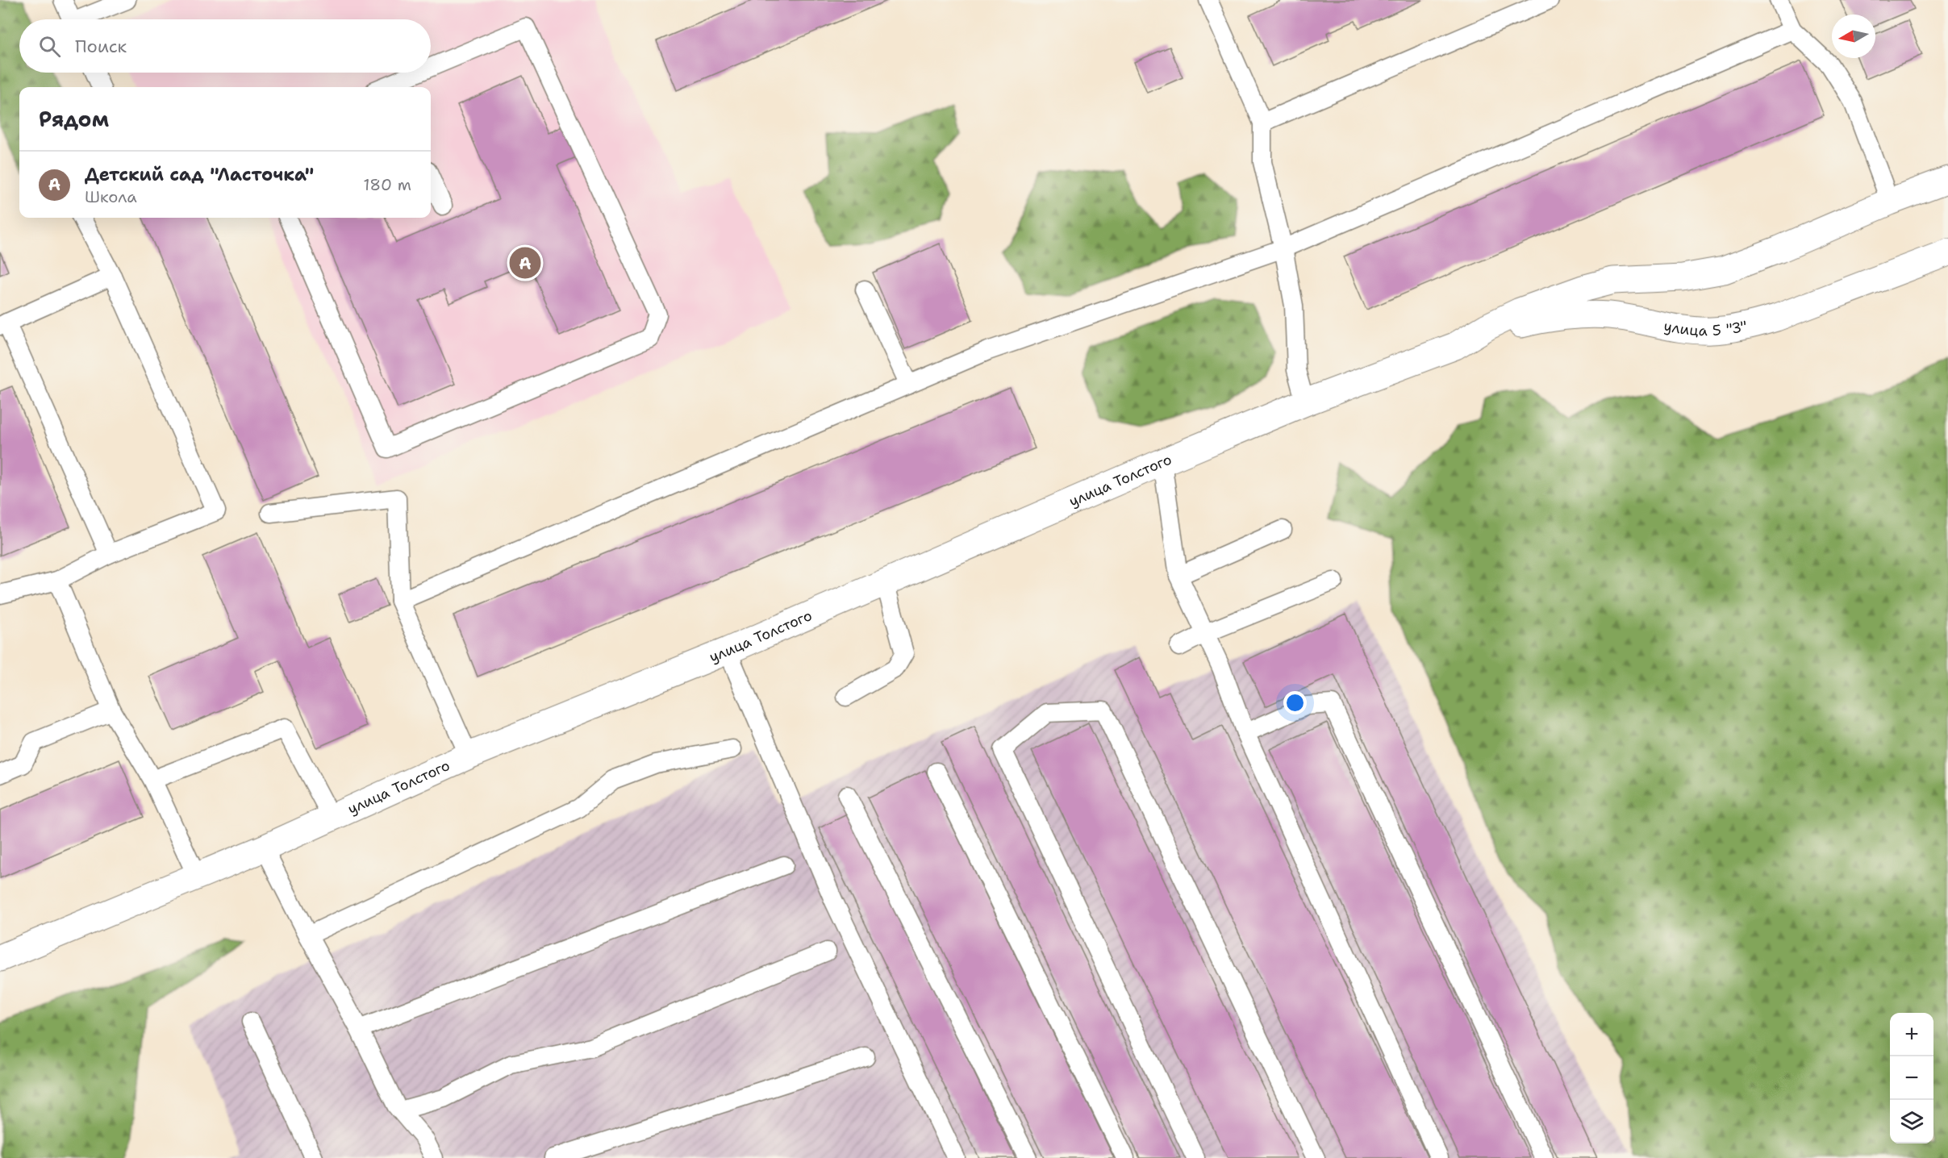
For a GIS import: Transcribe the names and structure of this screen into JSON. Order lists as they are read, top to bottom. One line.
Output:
{"streets":{"street":["улица 5 \"З\"","улица Толстого"]},"crossings":[["улица 5 \"З\"","улица Толстого"]],"north":"left","page":{"search":"Поиск","heading":"Рядом","list":[{"mark":"A","name":"Детский сад \"Ласточка\"","note":"Школа","value":"180 m"}],"pins":"A","map_buttons":["+","−"]}}
